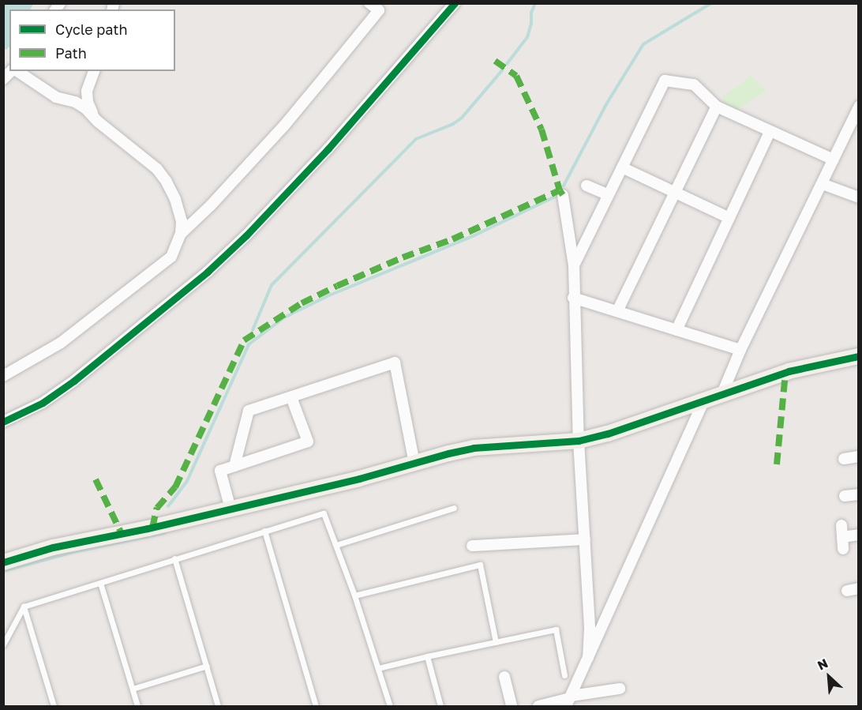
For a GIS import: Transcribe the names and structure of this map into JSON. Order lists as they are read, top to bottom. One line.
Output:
{"legend":["Cycle path","Path"],"north":"top left"}
